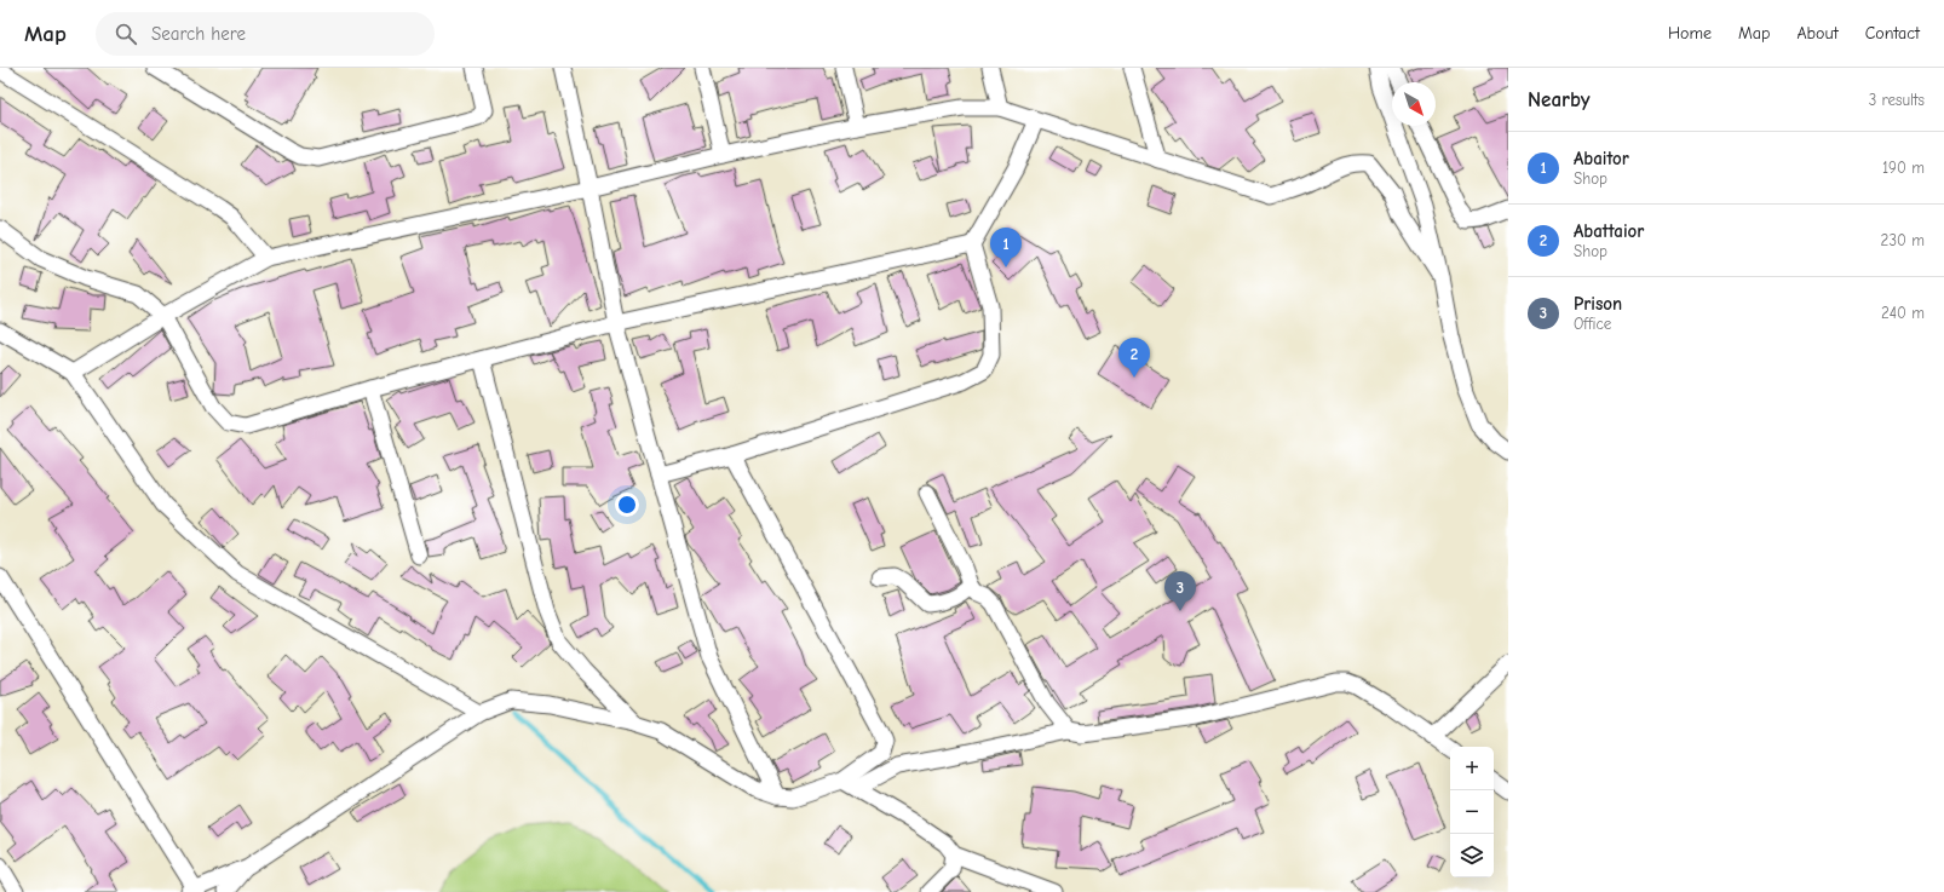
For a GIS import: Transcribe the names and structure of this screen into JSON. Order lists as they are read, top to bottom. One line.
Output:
{"north":"bottom right","page":{"header":"Map","search":"Search here","nav":["Home","Map","About","Contact"],"heading":["Nearby","3 results"],"list":[{"mark":"1","name":"Abaitor","note":"Shop","value":"190 m"},{"mark":"2","name":"Abattaior","note":"Shop","value":"230 m"},{"mark":"3","name":"Prison","note":"Office","value":"240 m"}],"pins":["1","2","3"],"map_buttons":["+","−"]}}
